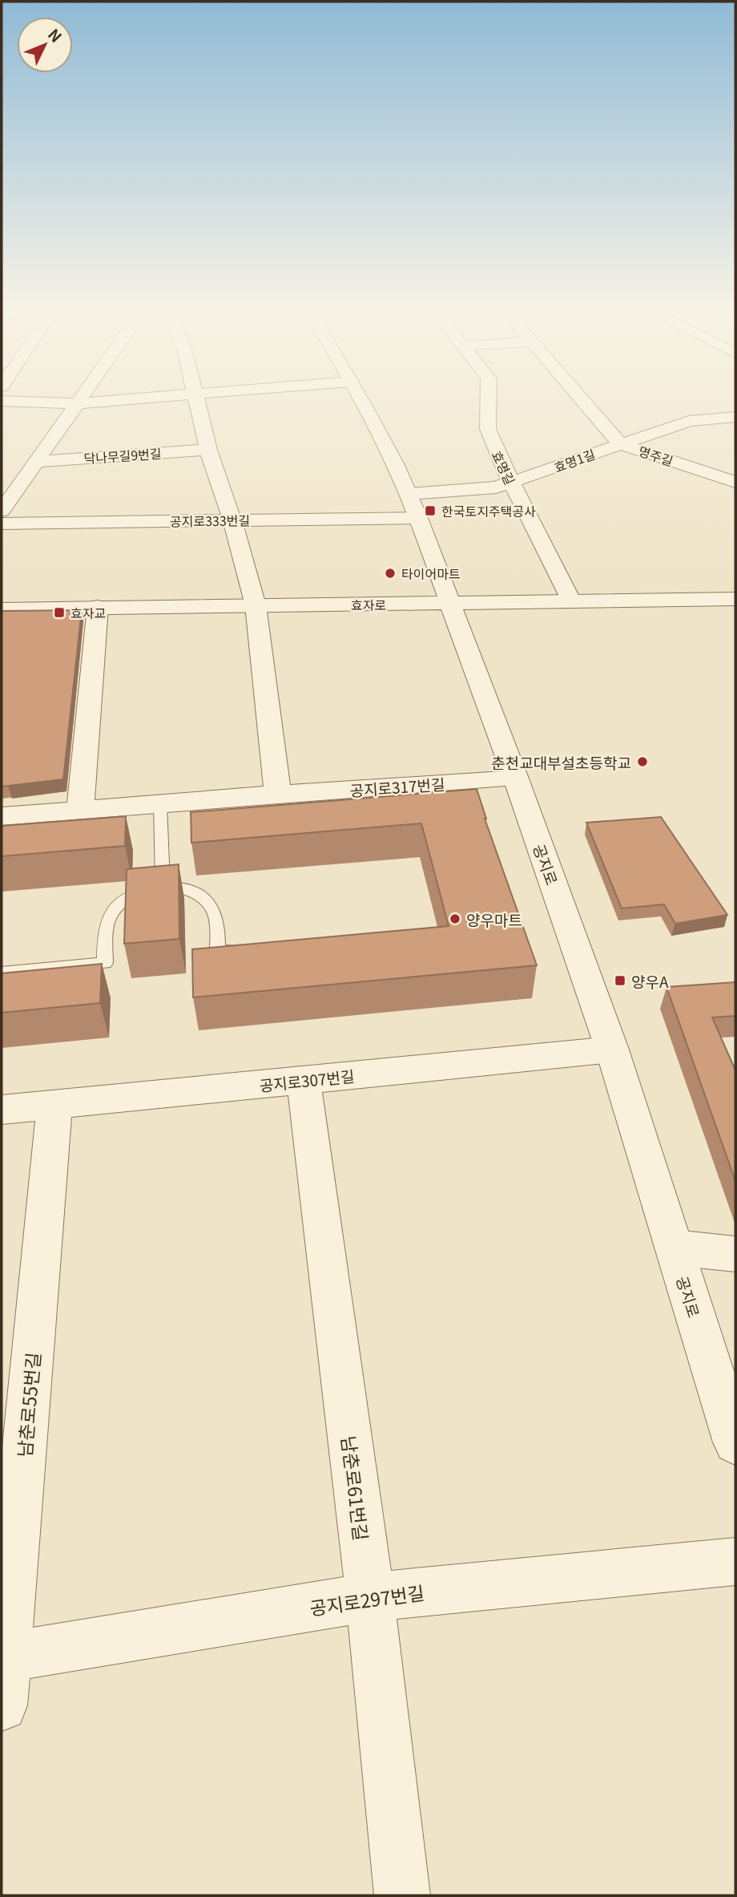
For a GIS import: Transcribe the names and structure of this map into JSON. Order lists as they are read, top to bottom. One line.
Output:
{"streets":{"street":["닥나무길9번길","명주길","효명1길","효명길","공지로333번길","효자로","공지로317번길","공지로","공지로307번길","남춘로55번길","남춘로61번길","공지로297번길"]},"crossings":[["명주길","효명1길"],["효명1길","효명길"],["효명1길","공지로333번길"],["효명1길","공지로"],["효명길","효자로"],["공지로333번길","공지로"],["효자로","공지로"],["공지로317번길","공지로"],["공지로","공지로307번길"],["공지로307번길","남춘로55번길"],["공지로307번길","남춘로61번길"],["남춘로55번길","공지로297번길"],["남춘로61번길","공지로297번길"]],"places":{"transit":["한국토지주택공사","효자교","양우A"],"other":["타이어마트","춘천교대부설초등학교","양우마트"]},"north":"top right"}
